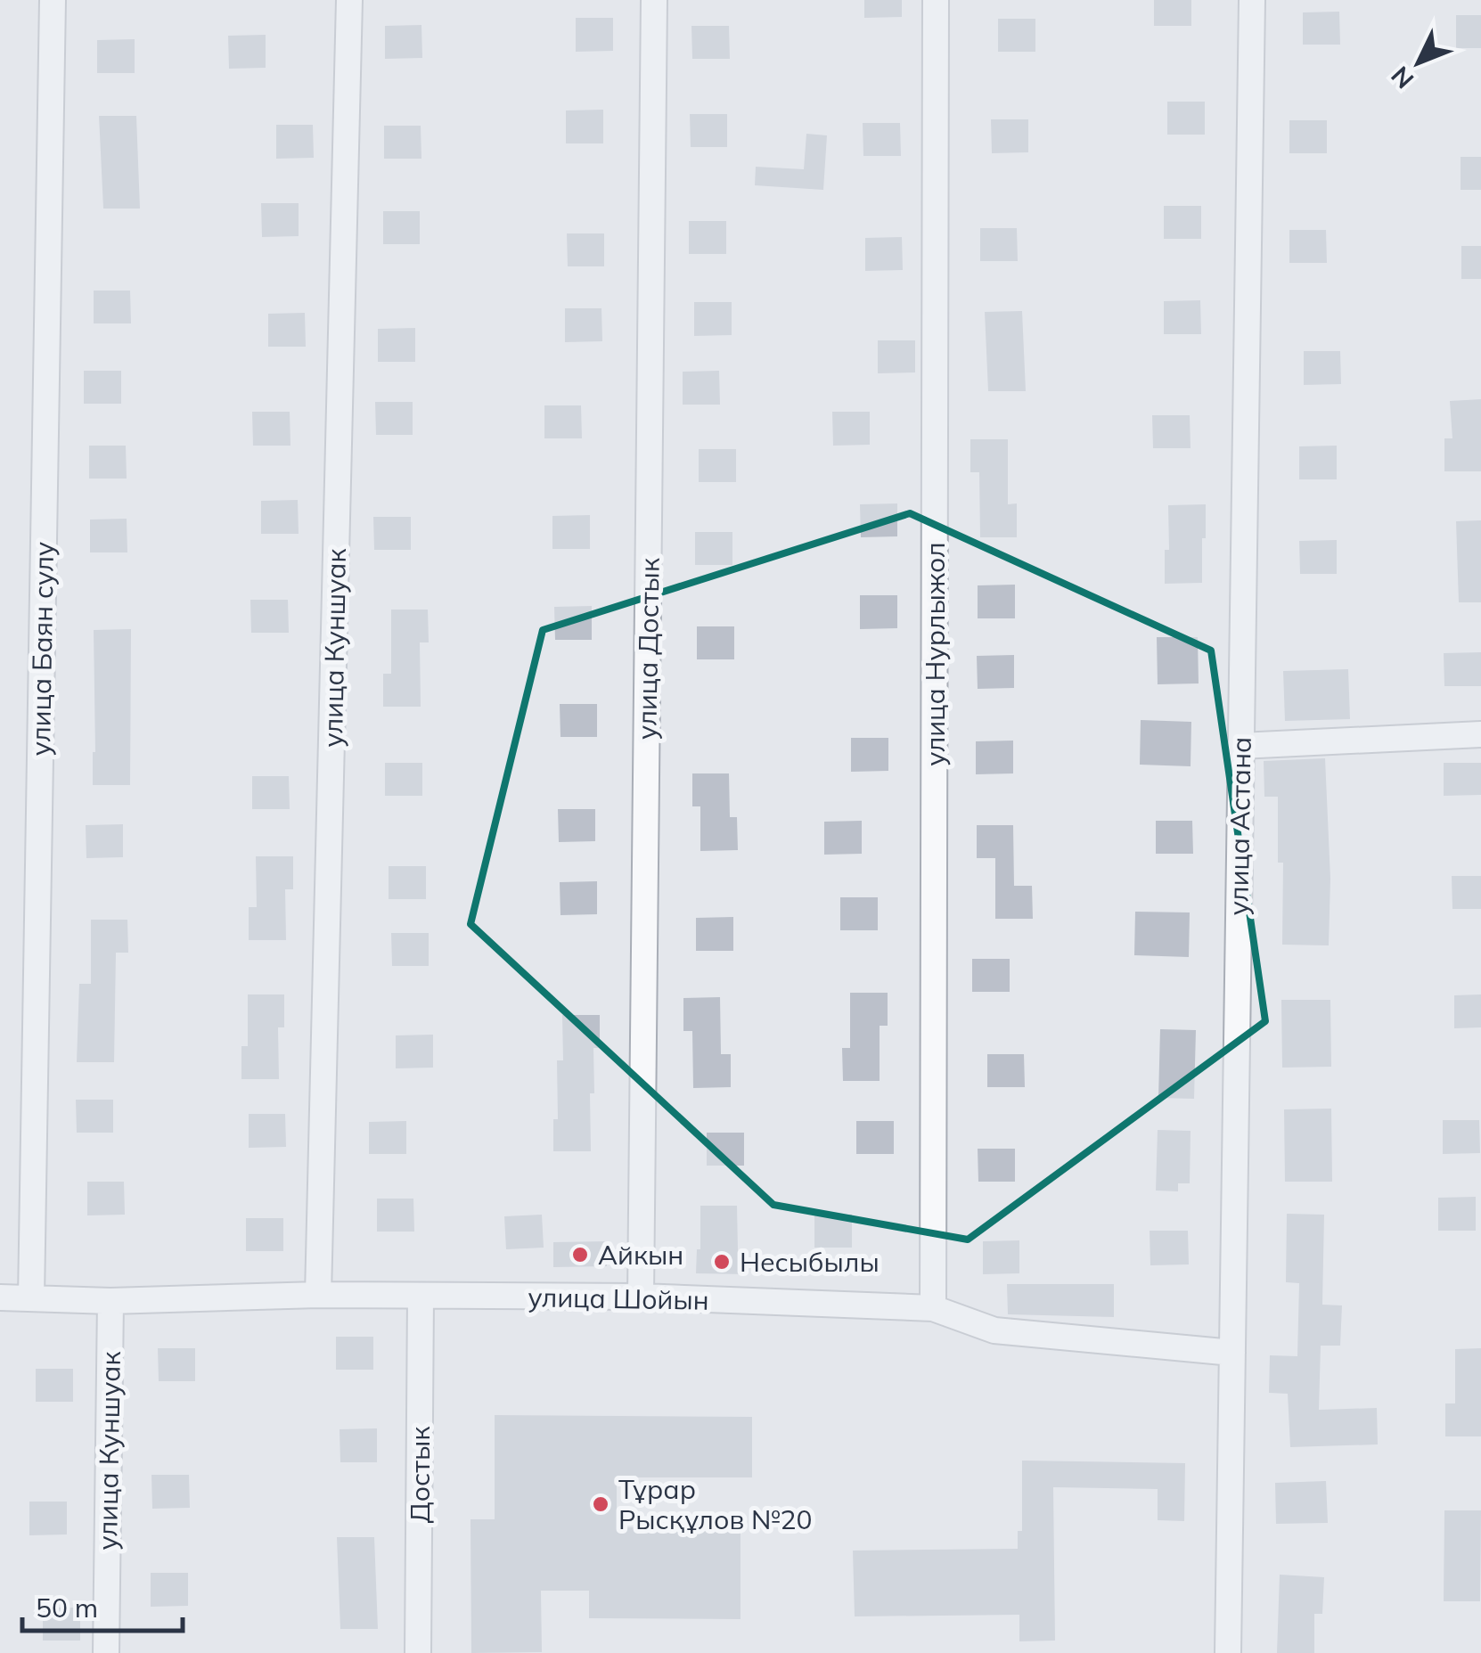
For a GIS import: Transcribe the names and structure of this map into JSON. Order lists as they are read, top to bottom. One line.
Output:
{"streets":{"street":["улица Куншуак","улица Баян сулу","улица Достык","улица Нурлыжол","улица Астана","улица Шойын","Достык"]},"crossings":[["улица Куншуак","улица Шойын"],["улица Баян сулу","улица Шойын"],["улица Достык","улица Шойын"],["улица Нурлыжол","улица Шойын"],["улица Астана","улица Шойын"],["улица Шойын","Достык"]],"places":["Айкын","Несыбылы","Тұрар Рысқұлов №20"],"scale_bar":"50 m","north":"bottom left"}
